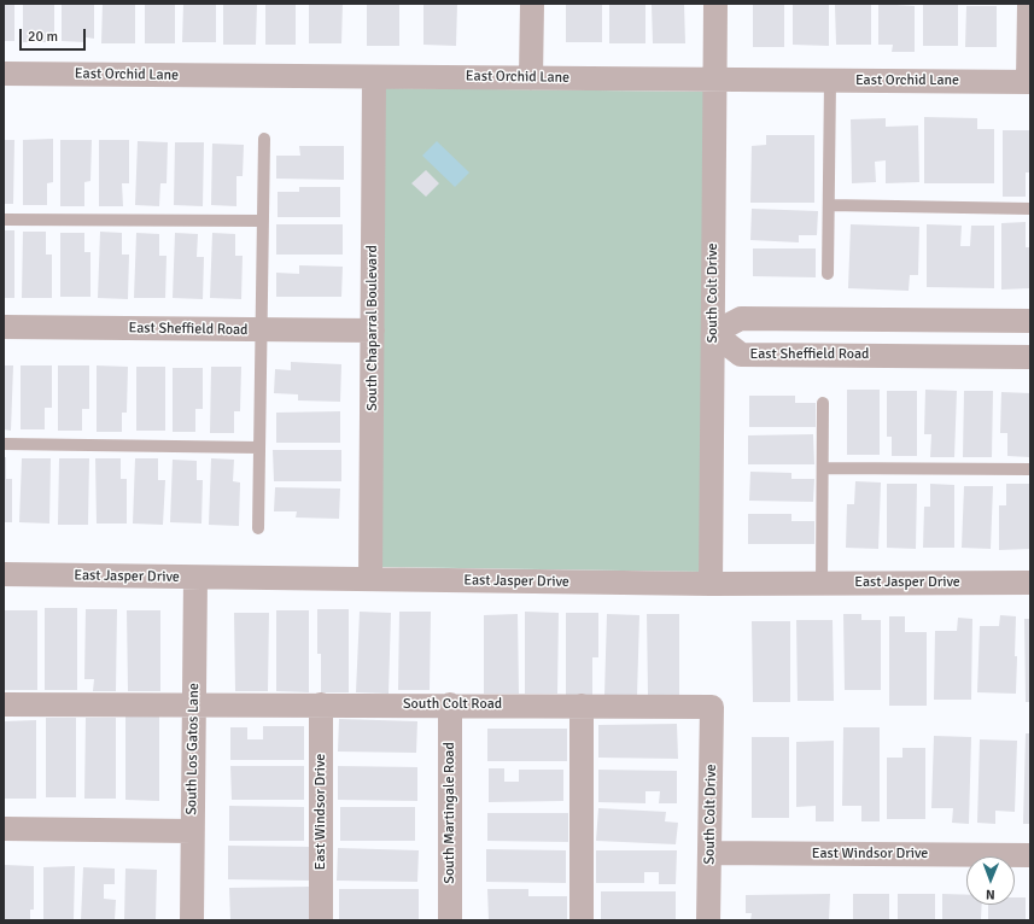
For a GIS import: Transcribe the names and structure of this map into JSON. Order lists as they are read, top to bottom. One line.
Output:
{"streets":{"street":["East Orchid Lane","South Colt Drive","South Chaparral Boulevard","East Sheffield Road","East Jasper Drive","South Colt Road","South Los Gatos Lane","East Windsor Drive","South Martingale Road"]},"crossings":[["East Orchid Lane","South Colt Drive"],["East Orchid Lane","South Chaparral Boulevard"],["South Colt Drive","East Sheffield Road"],["South Colt Drive","East Jasper Drive"],["South Colt Drive","South Colt Road"],["South Colt Drive","East Windsor Drive"],["South Chaparral Boulevard","East Sheffield Road"],["South Chaparral Boulevard","East Jasper Drive"],["East Jasper Drive","South Los Gatos Lane"],["South Colt Road","South Los Gatos Lane"],["South Colt Road","East Windsor Drive"],["South Colt Road","South Martingale Road"]],"scale_bar":"20 m","north":"bottom"}
